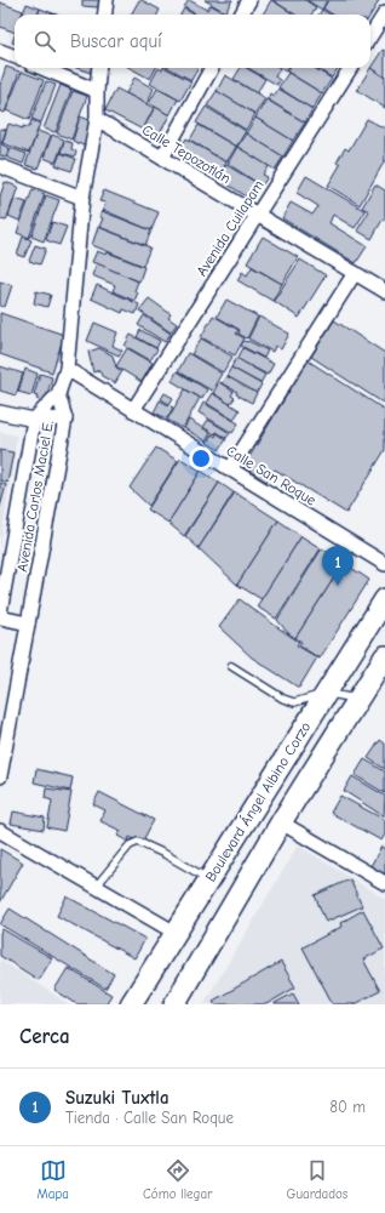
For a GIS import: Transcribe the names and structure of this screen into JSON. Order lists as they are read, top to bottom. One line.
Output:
{"streets":{"main road":["Boulevard Ángel Albino Corzo"],"street":["Calle Tepozotlán","Avenida Cuilapam","Calle San Roque","Avenida Carlos Maciel E."]},"crossings":[["Calle Tepozotlán","Avenida Cuilapam"],["Calle Tepozotlán","Avenida Carlos Maciel E."],["Avenida Cuilapam","Calle San Roque"],["Calle San Roque","Avenida Carlos Maciel E."]],"page":{"search":"Buscar aquí","pins":"1","heading":"Cerca","list":[{"mark":"1","name":"Suzuki Tuxtla","note":"Tienda · Calle San Roque","value":"80 m"}],"nav":["Mapa","Cómo llegar","Guardados"]}}
